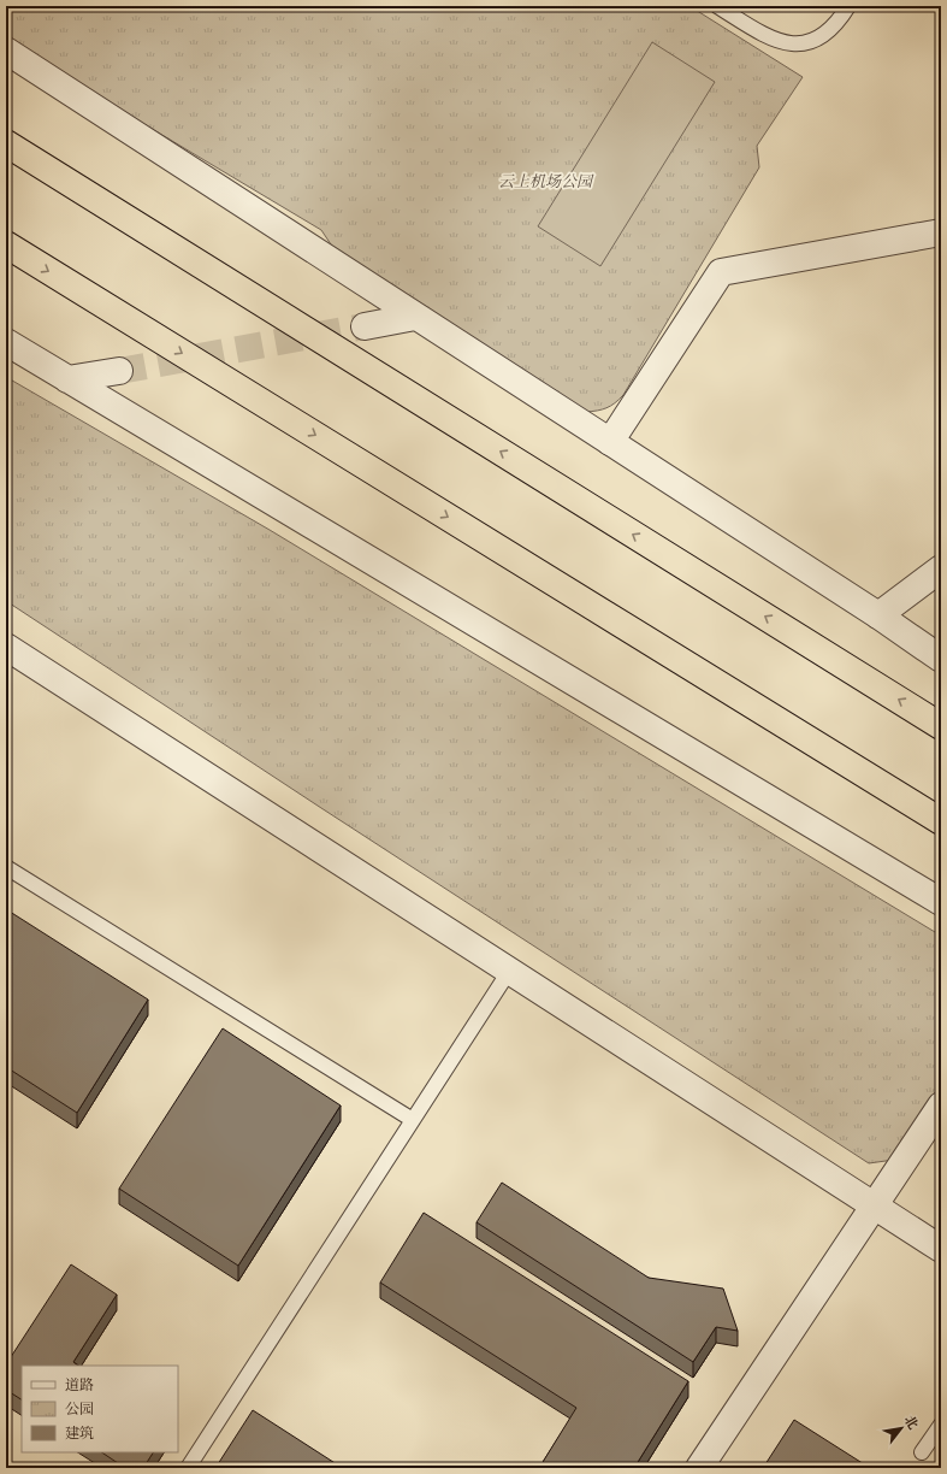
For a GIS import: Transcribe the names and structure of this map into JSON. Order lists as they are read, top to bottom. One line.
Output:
{"parks":["云上机场公园"],"legend":["道路","公园","建筑"],"north":"top right"}
